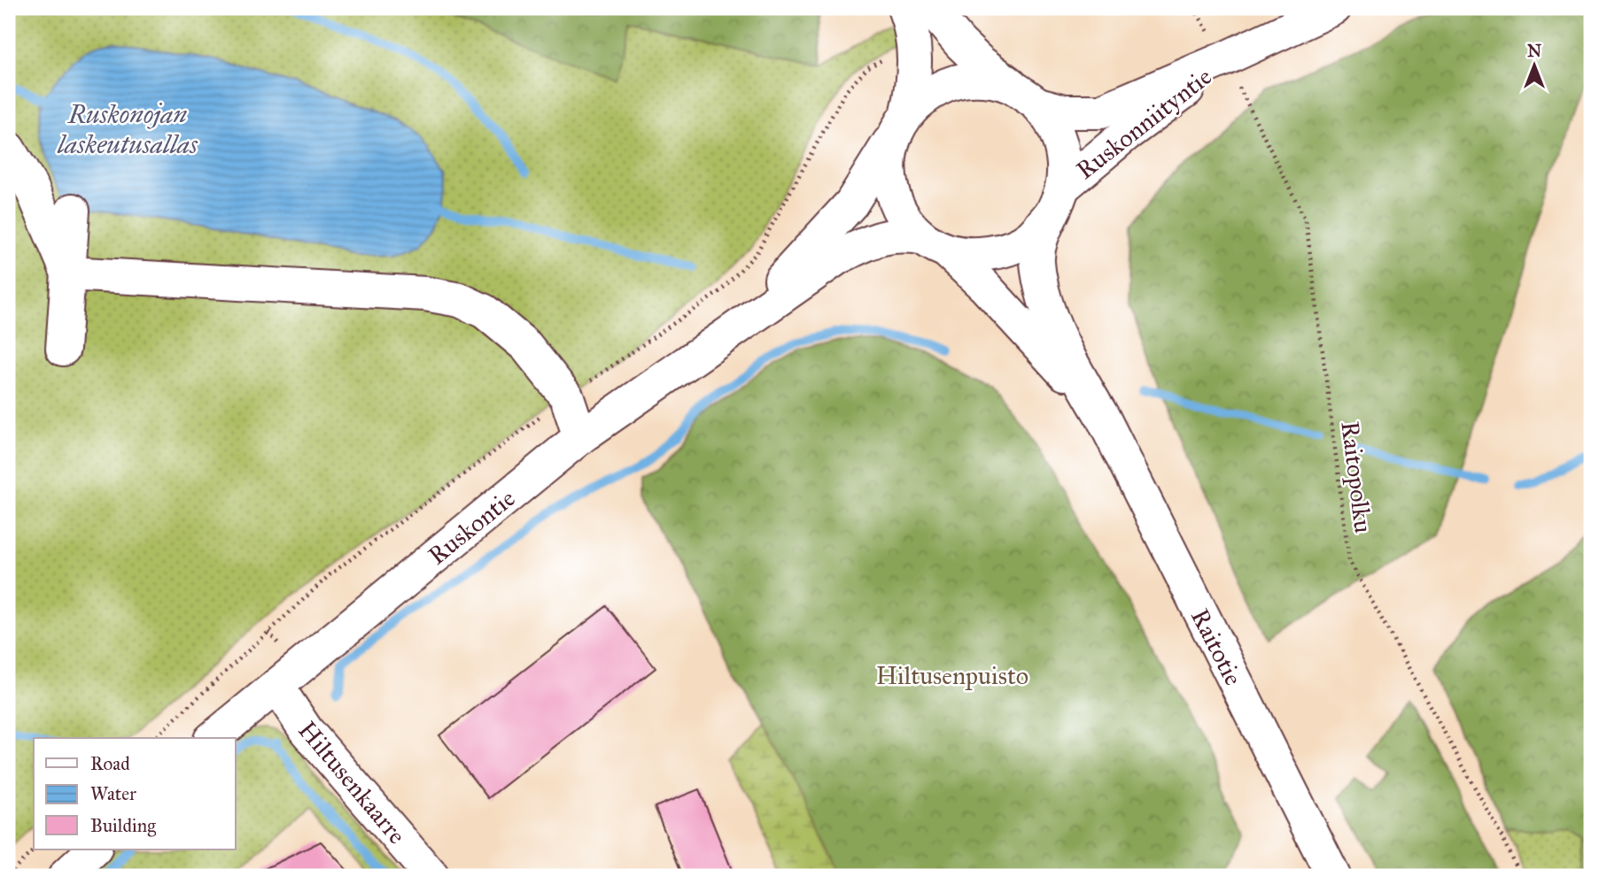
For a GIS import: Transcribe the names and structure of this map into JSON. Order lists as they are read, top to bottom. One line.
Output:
{"streets":{"main road":["Ruskonniityntie","Ruskontie","Raitotie","Hiltusenkaarre"],"path":["Raitopolku"]},"crossings":[["Ruskonniityntie","Raitopolku"],["Ruskonniityntie","Ruskontie"],["Ruskonniityntie","Raitotie"],["Ruskontie","Raitotie"],["Ruskontie","Hiltusenkaarre"]],"water":["Ruskonojan laskeutusallas"],"parks":["Hiltusenpuisto"],"legend":["Road","Water","Building"],"north":"top"}
